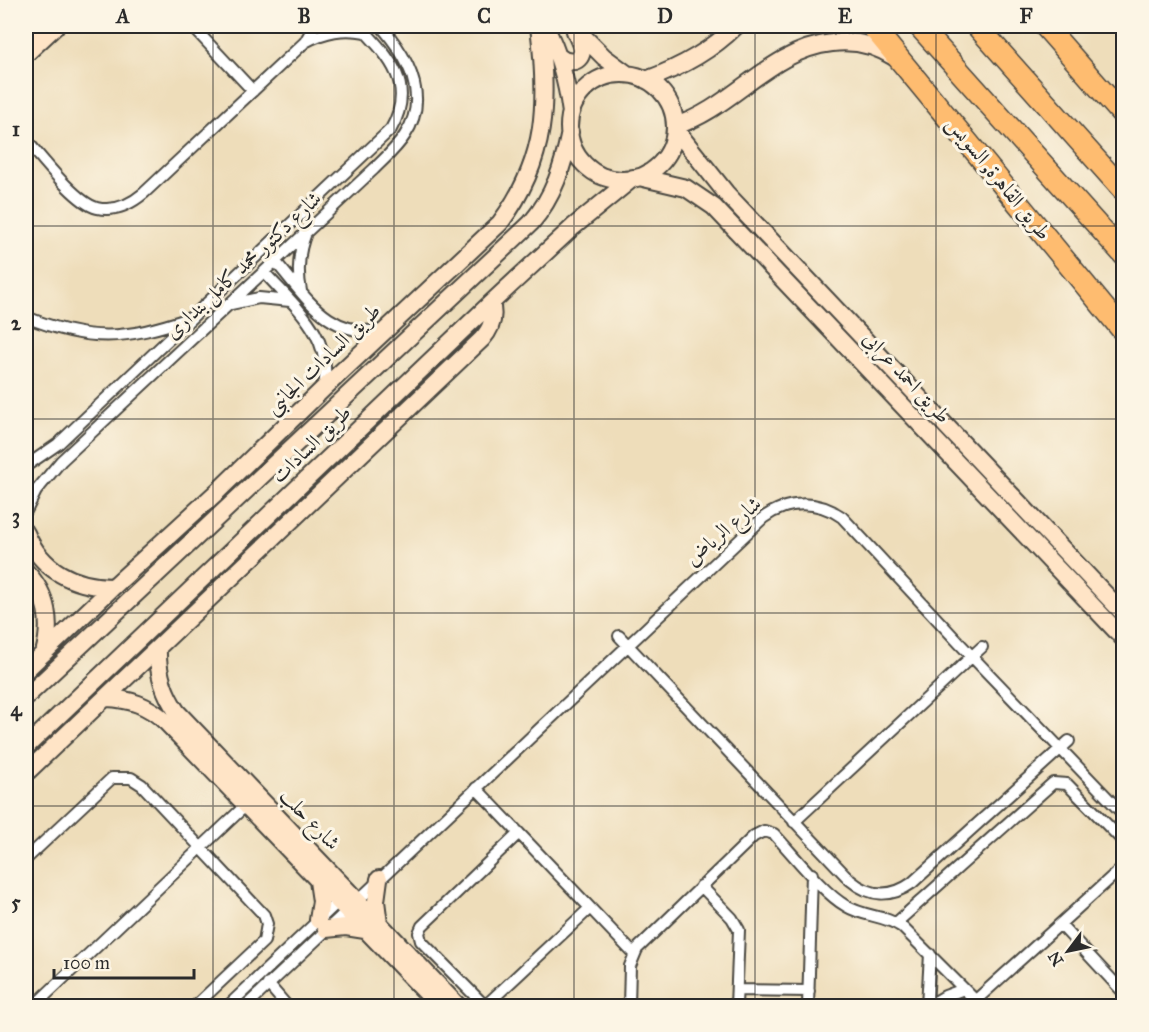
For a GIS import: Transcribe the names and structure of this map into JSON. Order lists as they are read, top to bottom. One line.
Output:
{"streets":{"highway":["طريق القاهرة, السويس"],"street":["شارع دكتور محمد كامل بندارى","طريق السادات الجانبى","طريق احمد عرابى","طريق السادات","شارع الرياض","شارع حلب"]},"crossings":[["طريق احمد عرابى","طريق السادات"],["شارع الرياض","شارع حلب"]],"scale_bar":"100 m","north":"bottom left","grid":{"columns":["A","B","C","D","E","F"],"rows":["1","2","3","4","5"]}}
